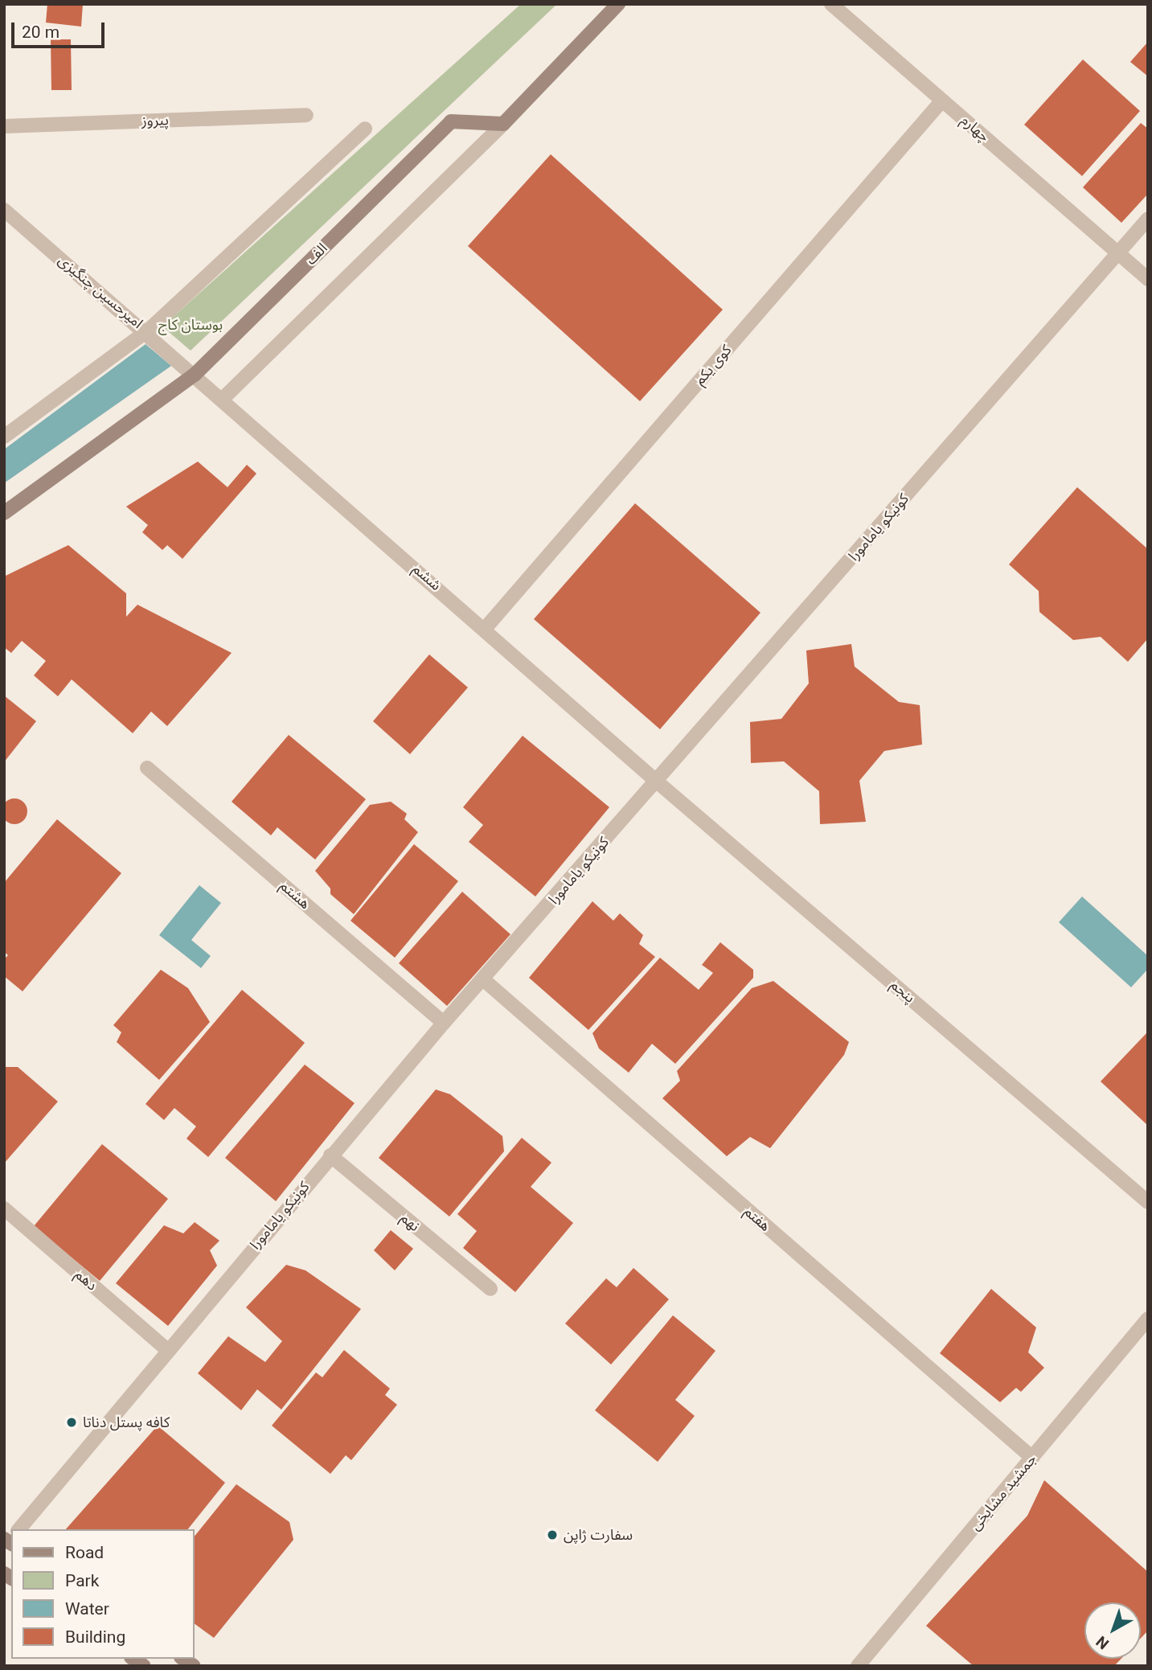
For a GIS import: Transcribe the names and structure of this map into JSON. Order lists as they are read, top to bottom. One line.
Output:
{"streets":{"main road":["الف"],"street":["پیروز","چهارم","امیرحسین چنگیزی","کوی یکم","کونیکو یامامورا","ششم","هشتم","پنجم","هفتم","نهم","دهم","جمشید مشایخی"]},"crossings":[["چهارم","کوی یکم"],["چهارم","کونیکو یامامورا"],["الف","امیرحسین چنگیزی"],["الف","ششم"],["امیرحسین چنگیزی","ششم"],["کوی یکم","ششم"],["کونیکو یامامورا","ششم"],["کونیکو یامامورا","هشتم"],["کونیکو یامامورا","پنجم"],["کونیکو یامامورا","هفتم"],["کونیکو یامامورا","نهم"],["کونیکو یامامورا","دهم"],["ششم","پنجم"],["هفتم","جمشید مشایخی"]],"parks":["بوستان کاج"],"places":["کافه پستل دناتا","سفارت ژاپن"],"legend":["Road","Park","Water","Building"],"scale_bar":"20 m","north":"bottom left"}
